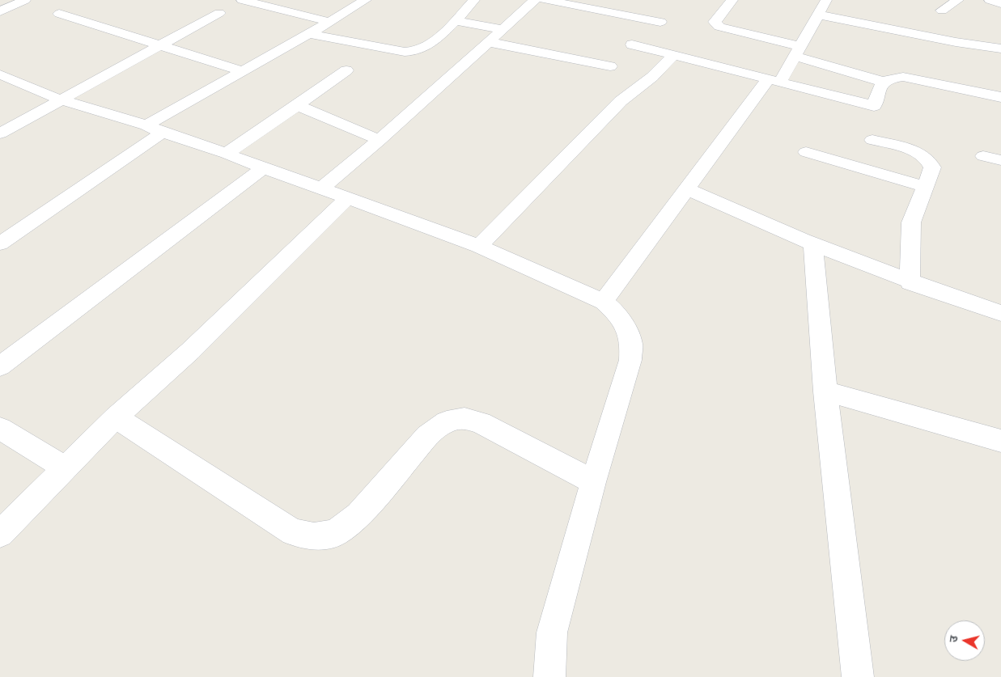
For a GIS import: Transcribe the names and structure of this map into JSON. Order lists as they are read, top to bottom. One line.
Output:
{"north":"left"}
